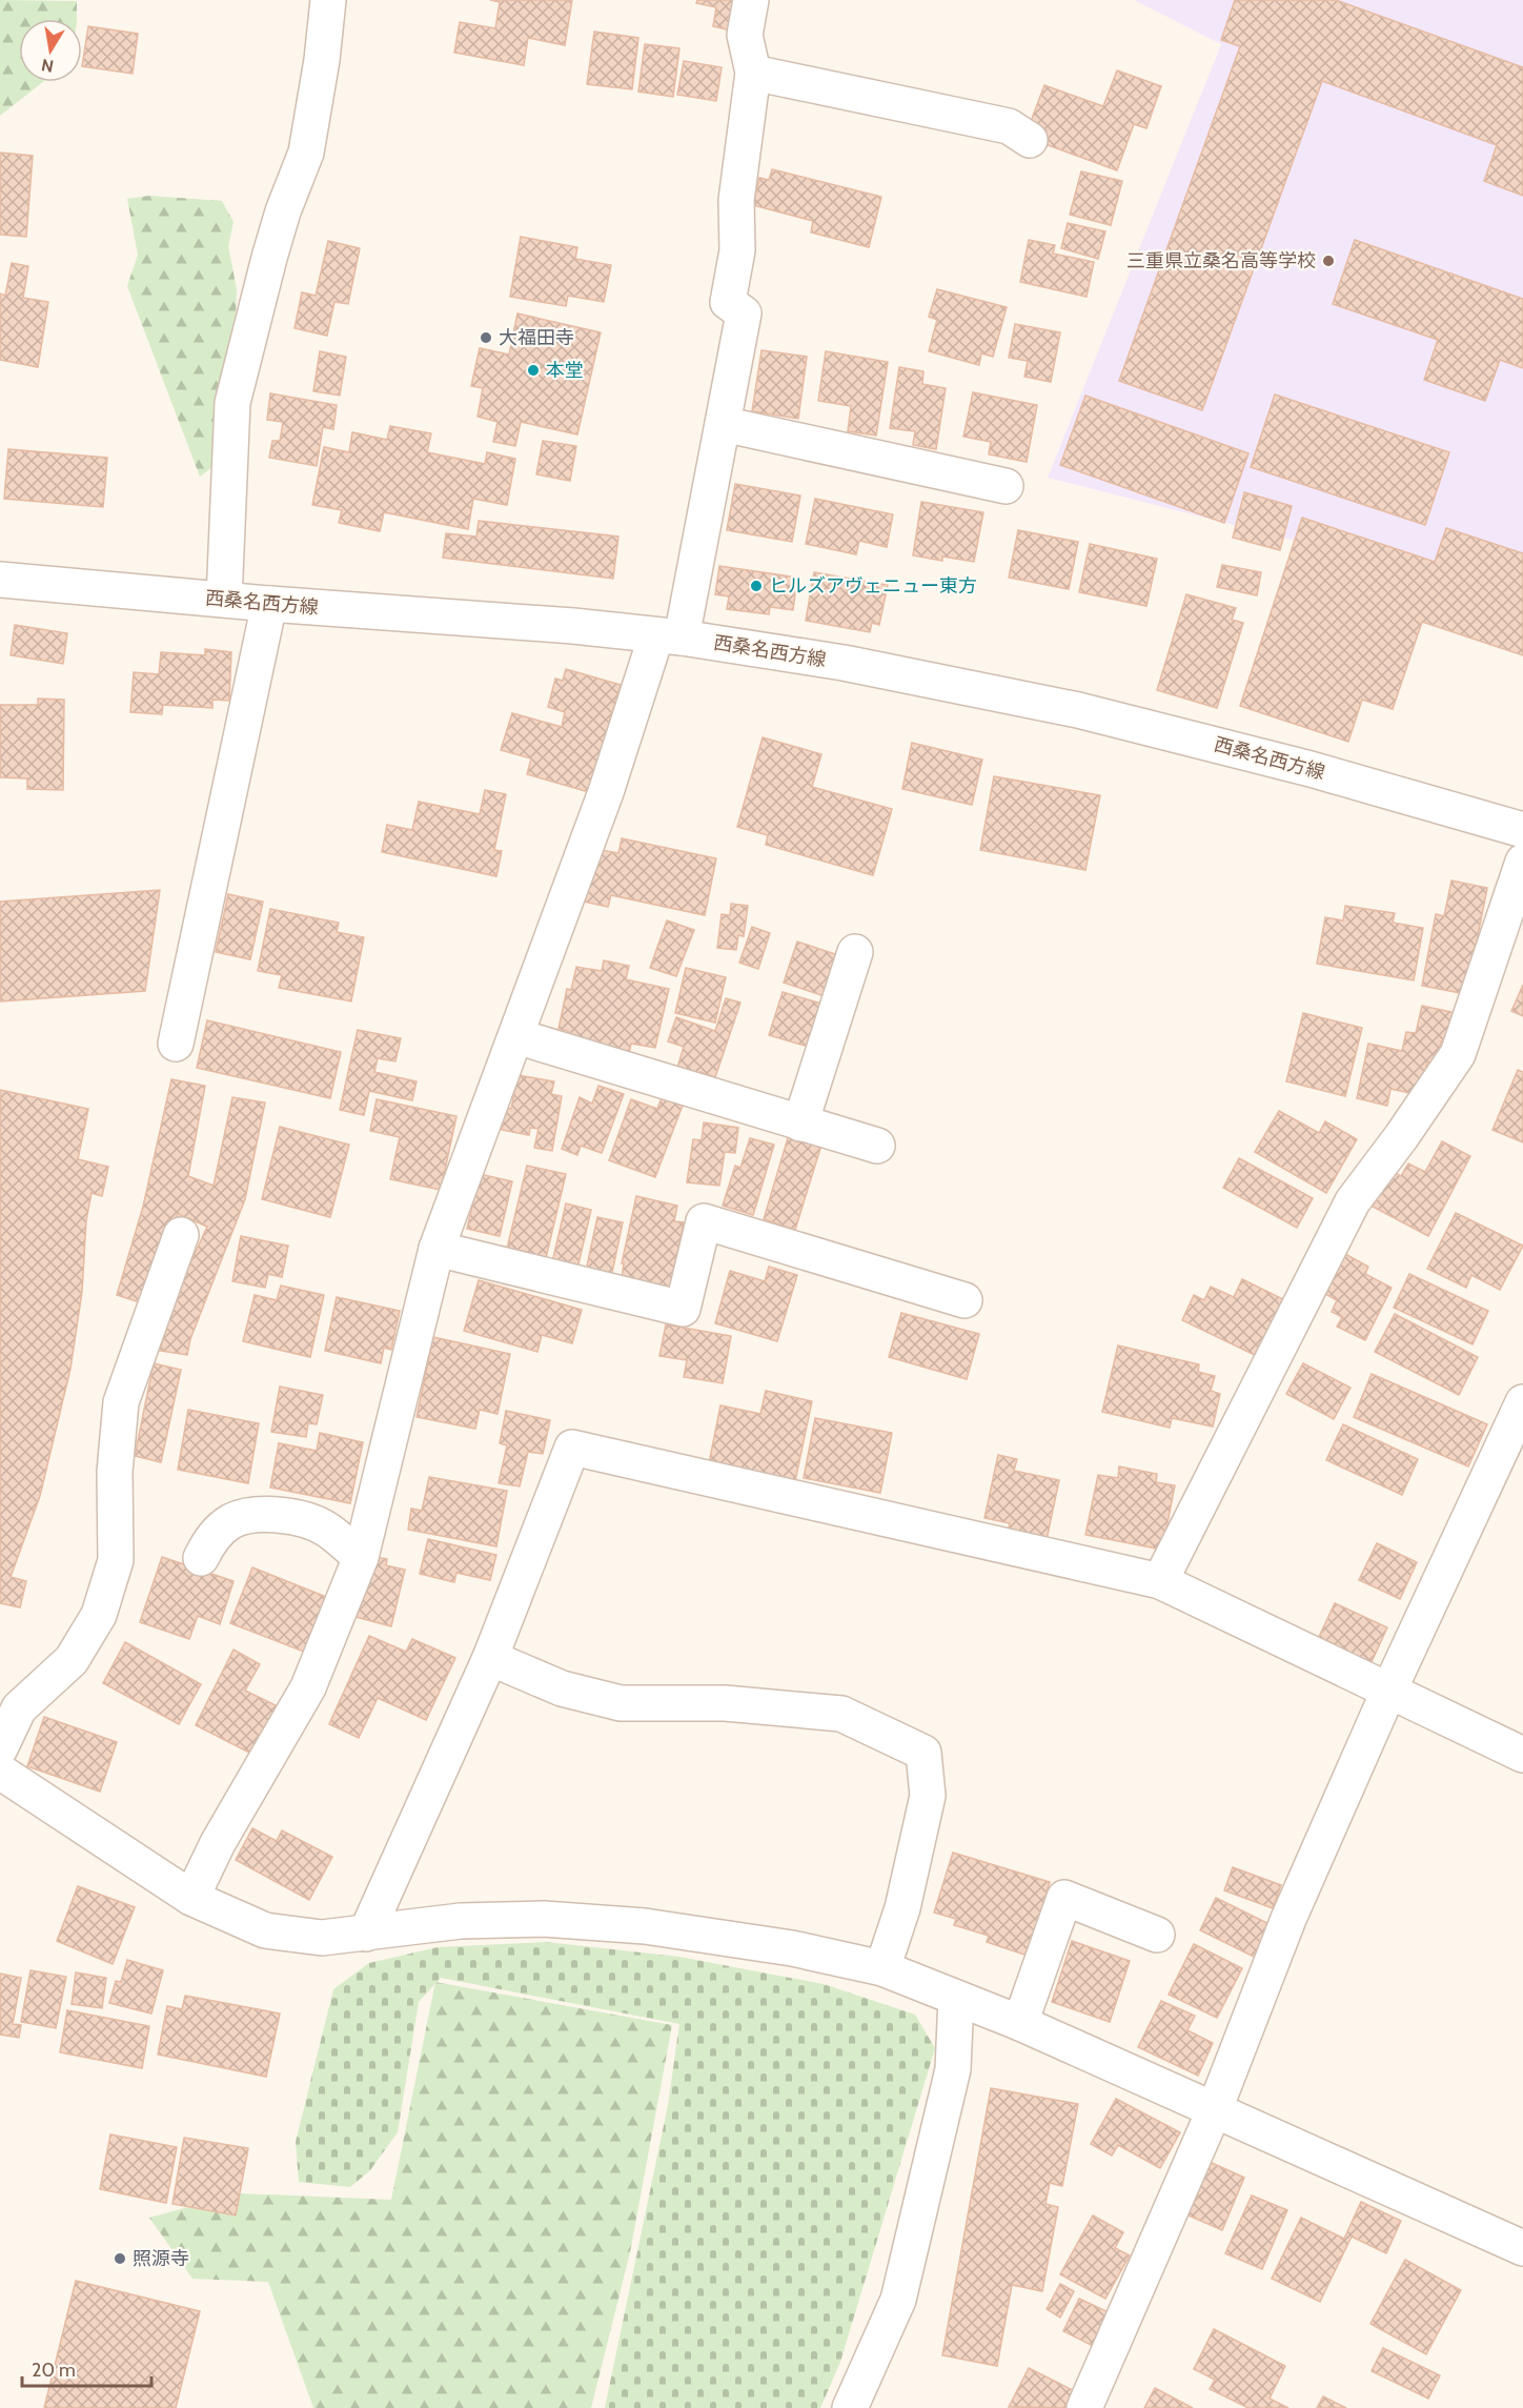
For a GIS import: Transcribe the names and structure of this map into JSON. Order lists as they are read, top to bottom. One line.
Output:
{"streets":{"street":["西桑名西方線"]},"places":["三重県立桑名高等学校","大福田寺","本堂","ヒルズアヴェニュー東方","照源寺"],"scale_bar":"20 m","north":"bottom"}
